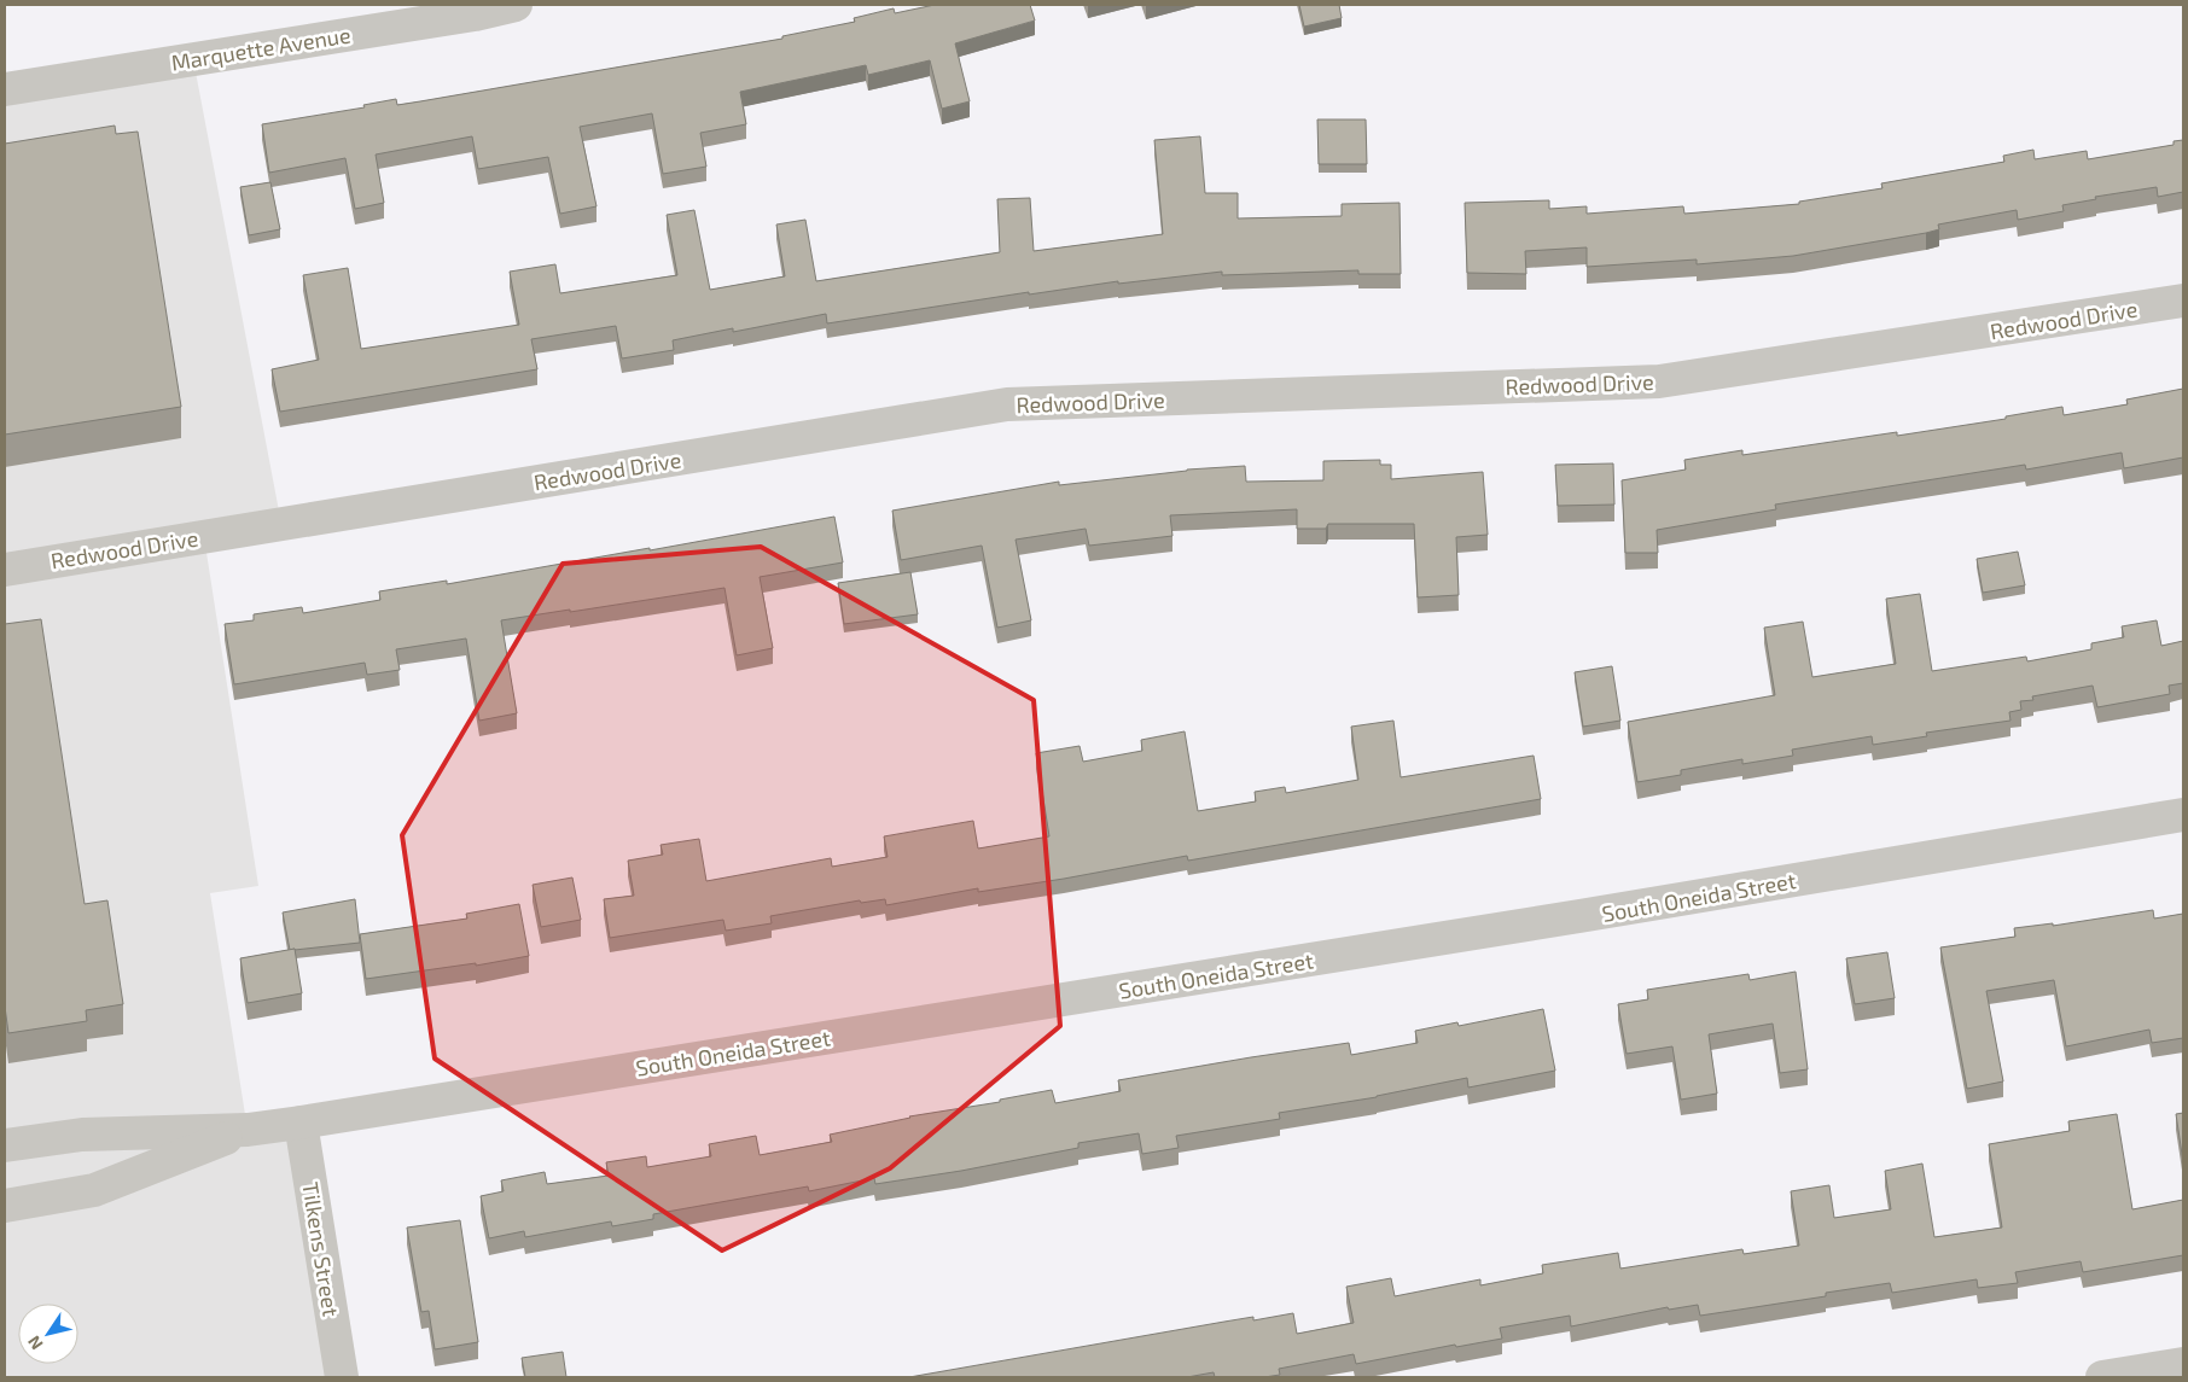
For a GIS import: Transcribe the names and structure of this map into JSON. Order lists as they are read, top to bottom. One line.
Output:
{"streets":{"street":["Marquette Avenue","Redwood Drive","South Oneida Street","Tilkens Street"]},"crossings":[["South Oneida Street","Tilkens Street"]],"north":"bottom left"}
